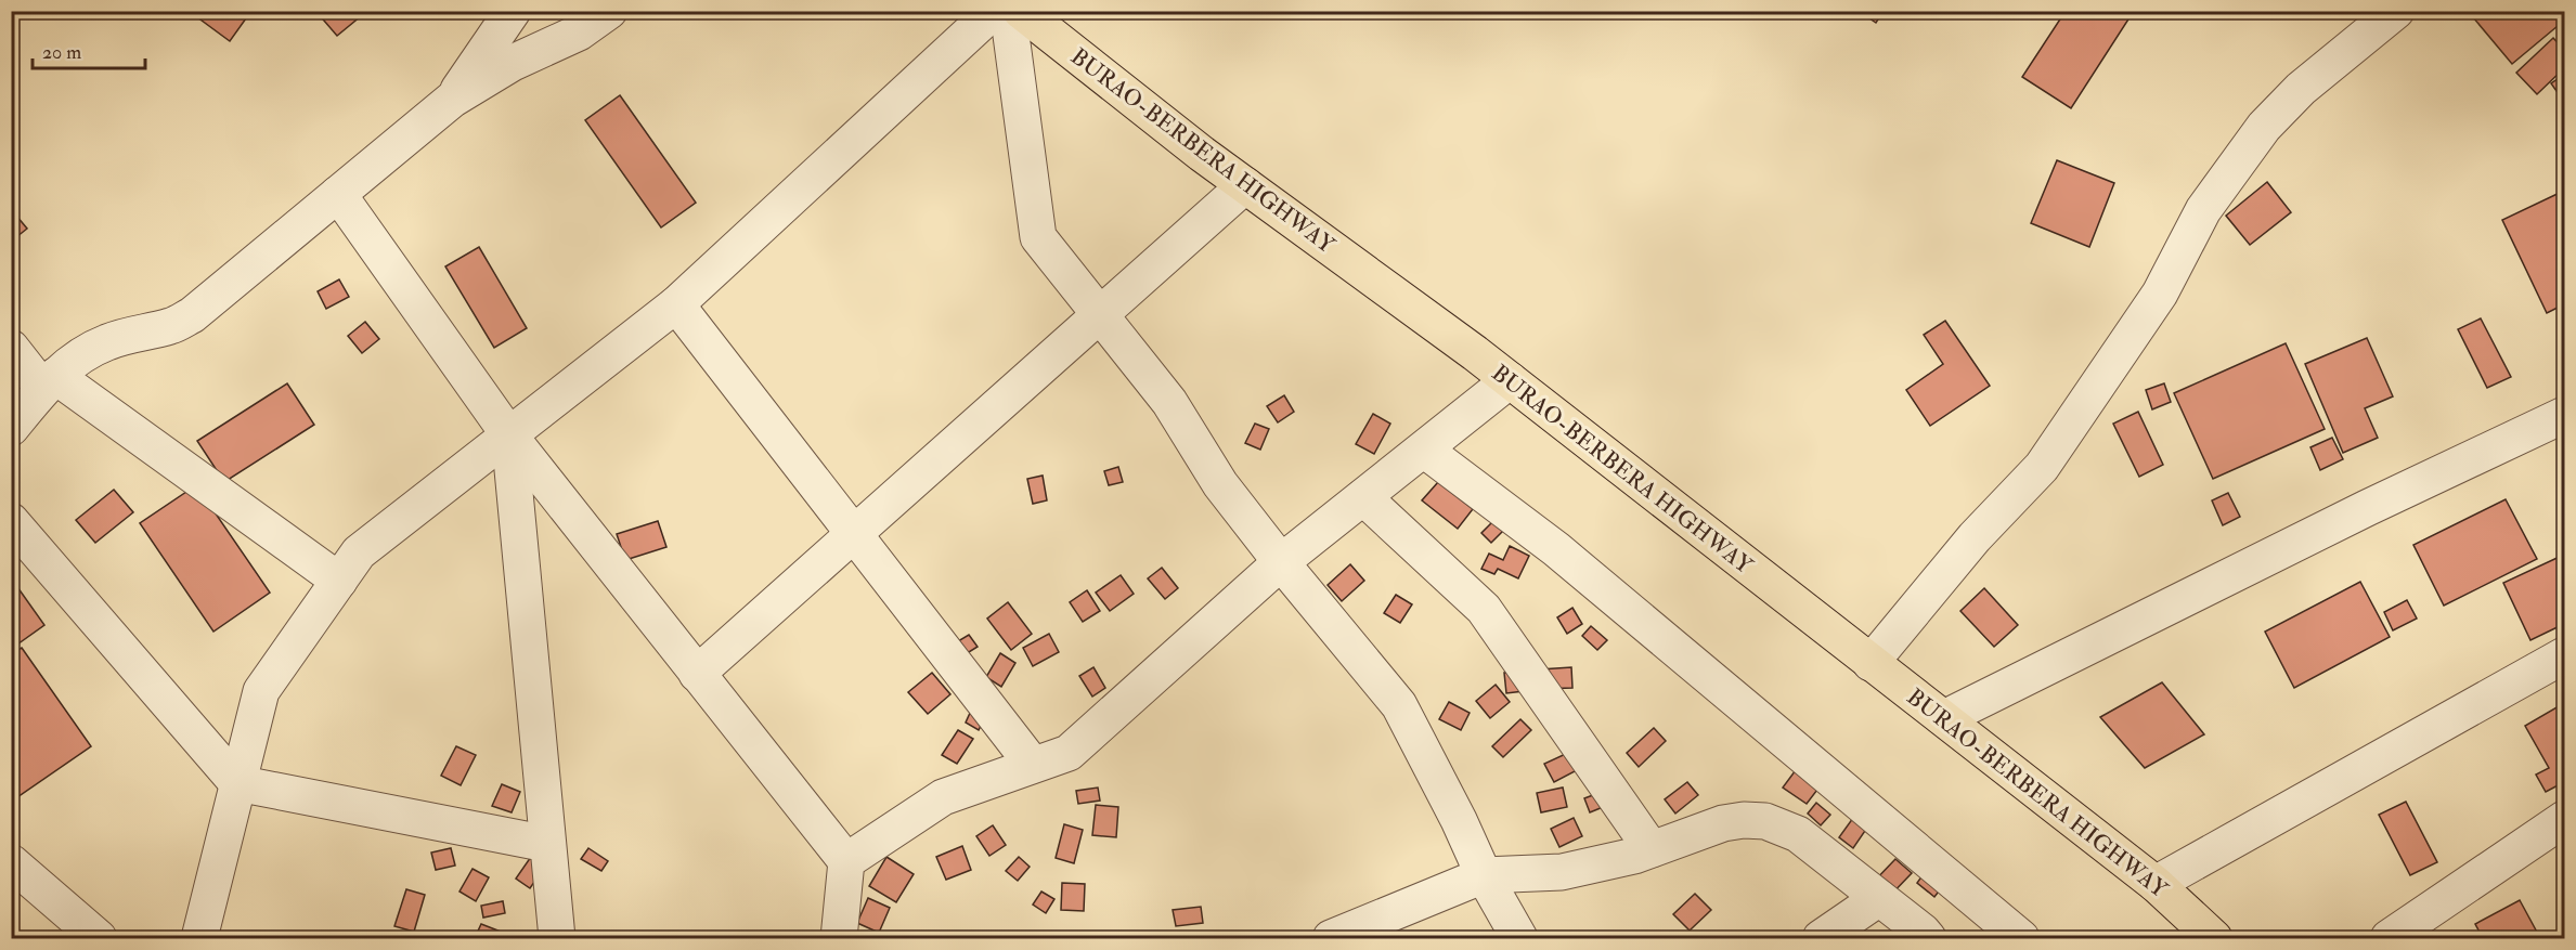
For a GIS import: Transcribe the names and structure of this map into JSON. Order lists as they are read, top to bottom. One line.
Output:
{"streets":{"highway":["BURAO-BERBERA HIGHWAY"]},"scale_bar":"20 m"}
